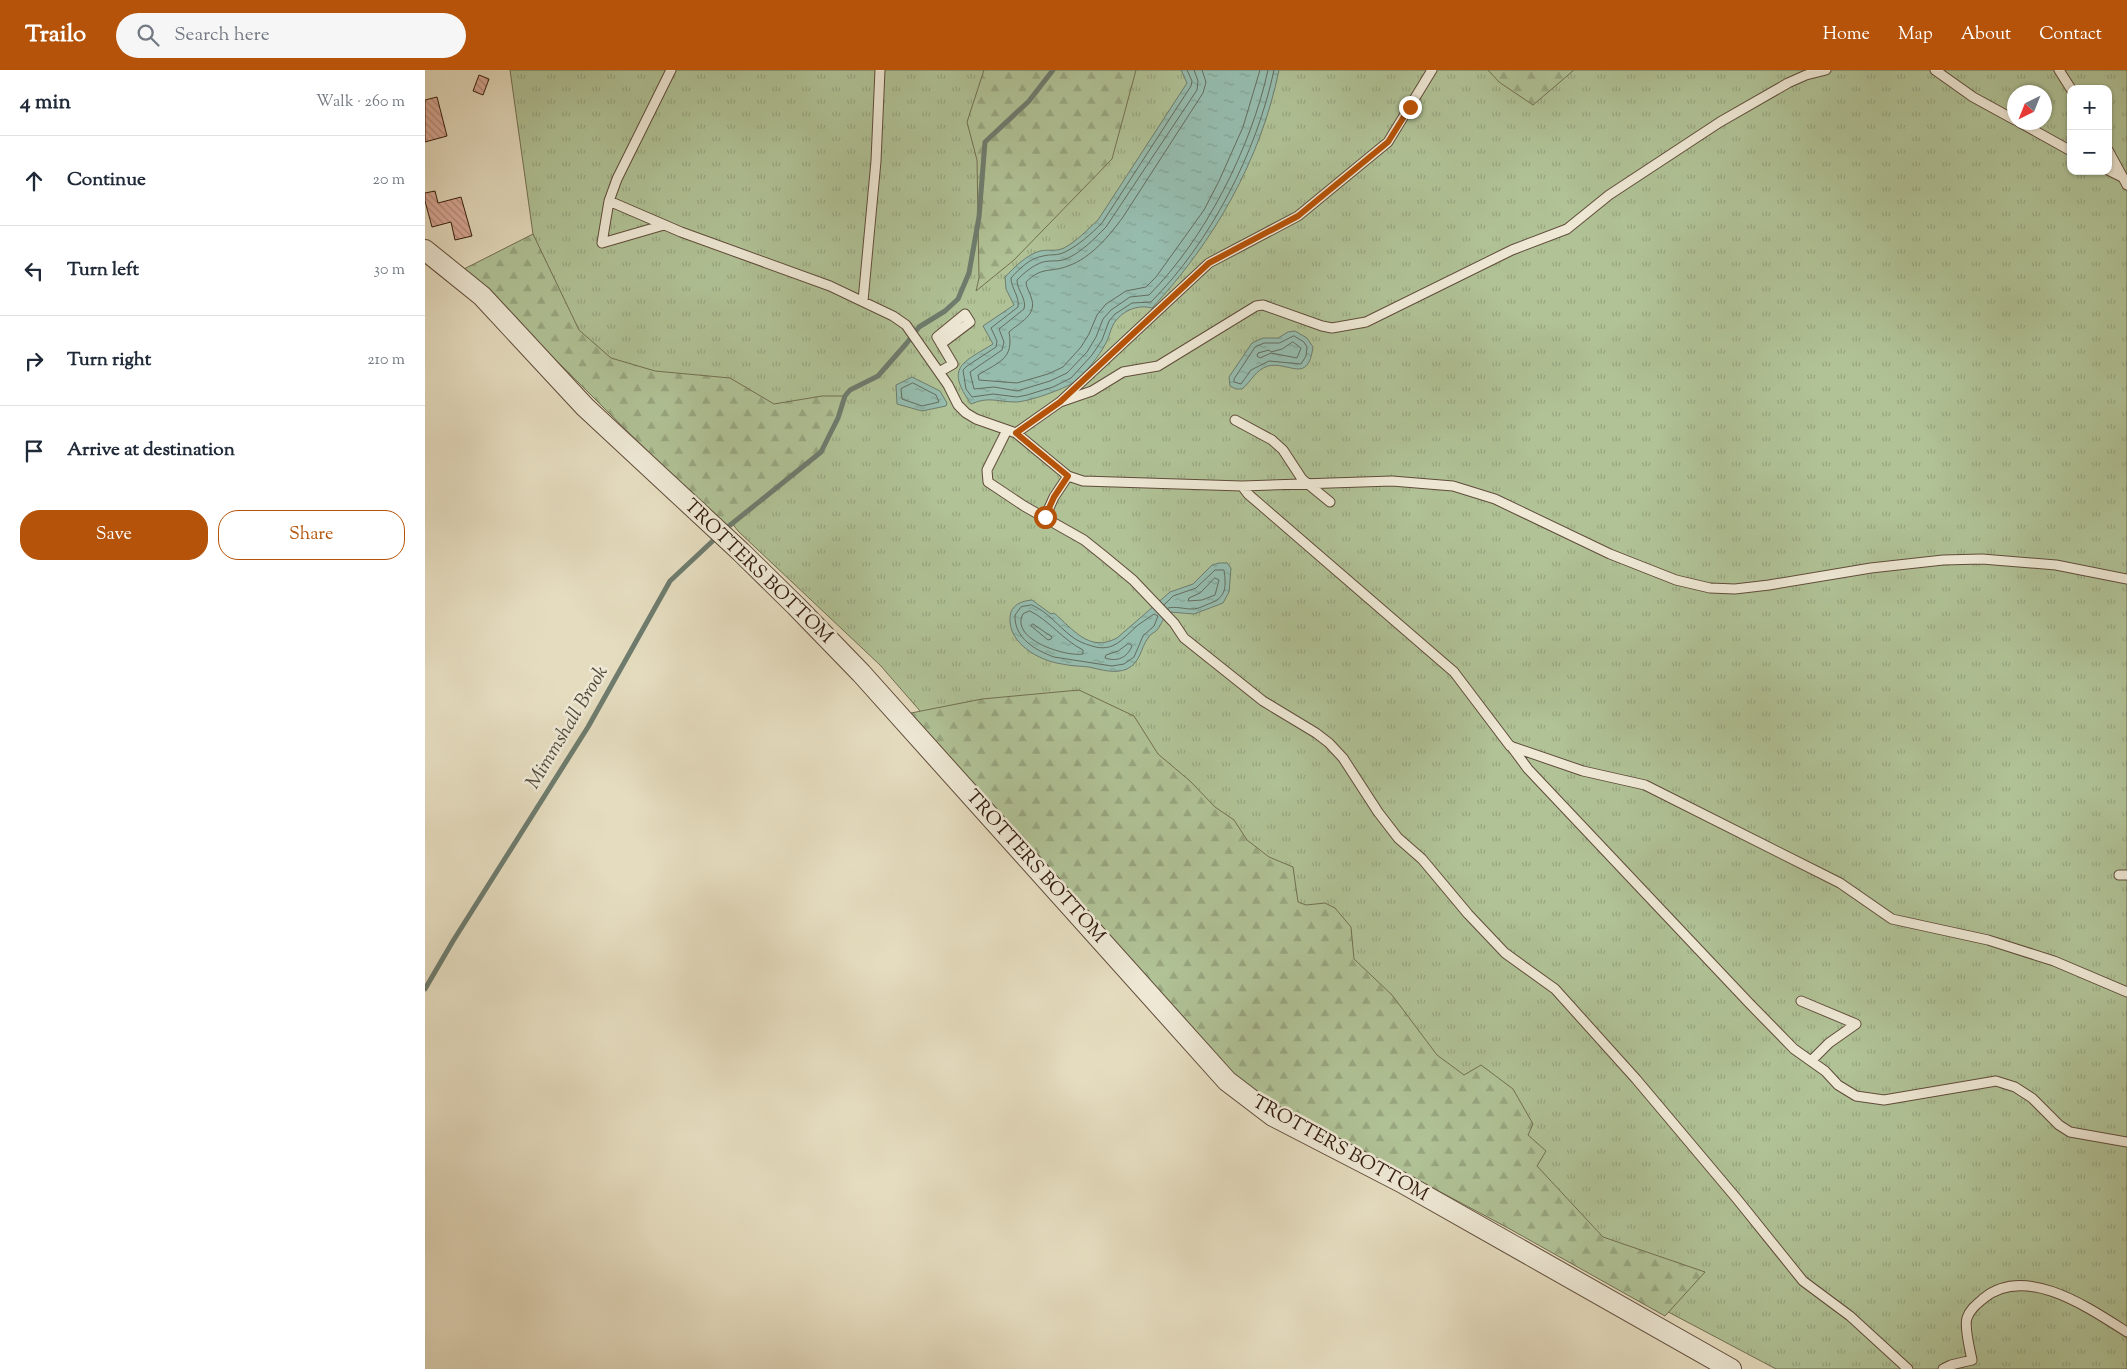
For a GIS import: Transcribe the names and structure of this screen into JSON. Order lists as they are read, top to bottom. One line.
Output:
{"streets":{"street":["TROTTERS BOTTOM"]},"water":["Mimmshall Brook"],"north":"bottom left","page":{"header":"Trailo","search":"Search here","nav":["Home","Map","About","Contact"],"heading":["4 min","Walk · 260 m"],"map_buttons":["+","−"],"list":[["Continue","20 m"],["Turn left","30 m"],["Turn right","210 m"],"Arrive at destination"],"buttons":["Save","Share"]}}
